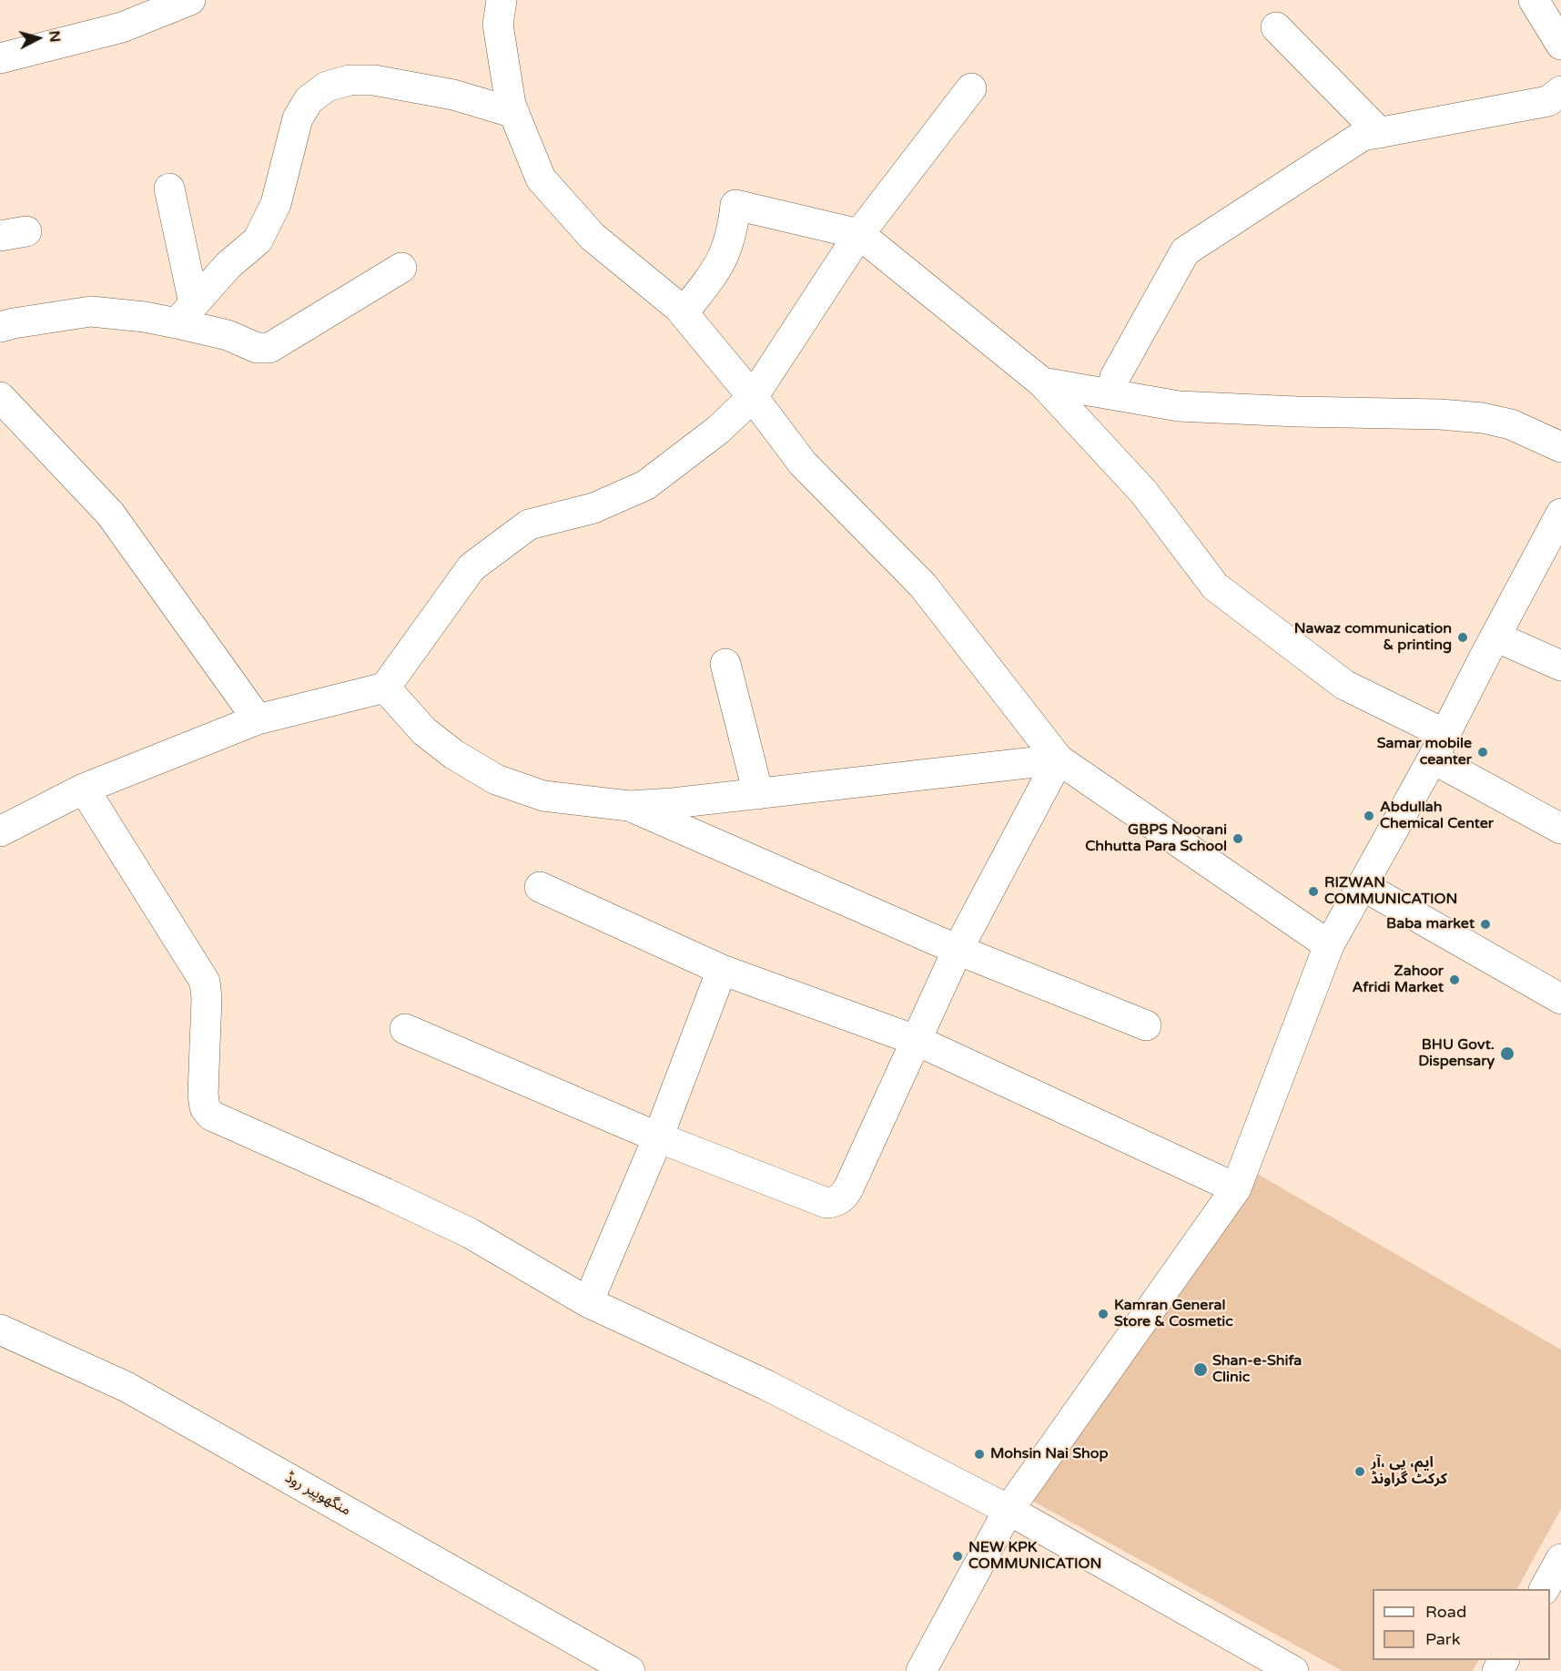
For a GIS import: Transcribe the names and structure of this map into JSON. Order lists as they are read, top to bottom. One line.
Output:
{"streets":{"street":["منگھوپیر روڈ"]},"places":["Nawaz communication & printing","Samar mobile ceanter","Abdullah Chemical Center","GBPS Noorani Chhutta Para School","RIZWAN COMMUNICATION","Baba market","Zahoor Afridi Market","BHU Govt. Dispensary","Kamran General Store & Cosmetic","Shan-e-Shifa Clinic","Mohsin Nai Shop","ایم، پی ،آر کرکٹ گراونڈ","NEW KPK COMMUNICATION"],"legend":["Road","Park"],"north":"right"}
